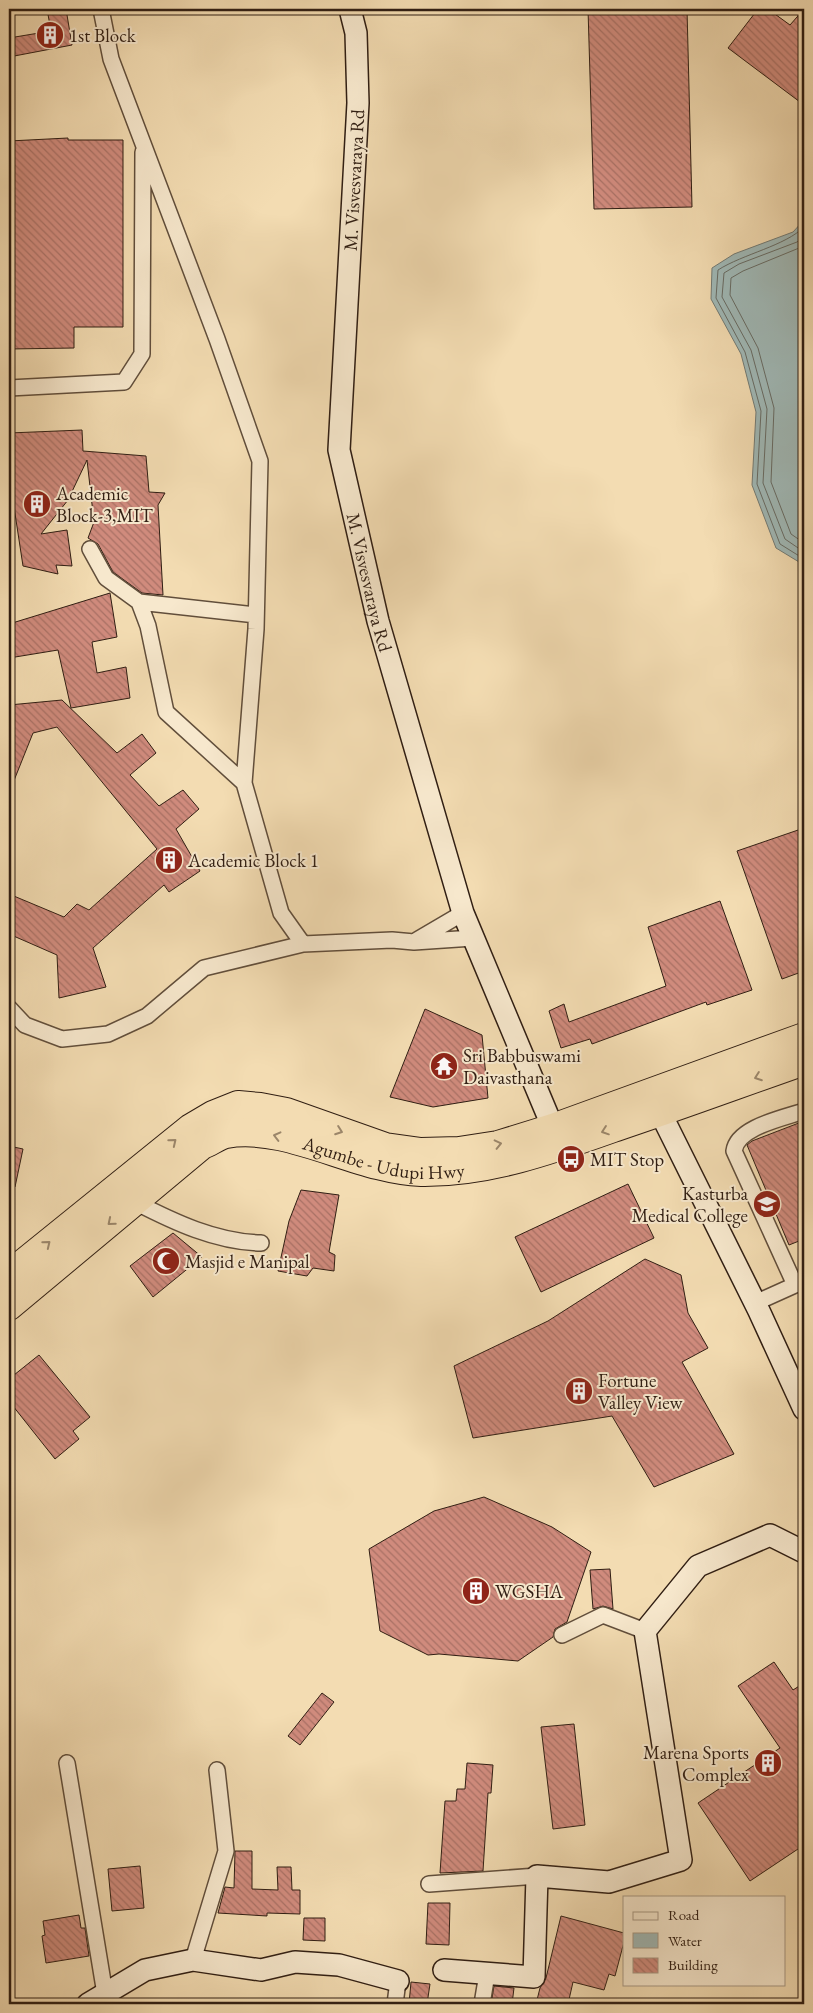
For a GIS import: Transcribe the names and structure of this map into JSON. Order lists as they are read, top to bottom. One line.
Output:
{"streets":{"highway":["Agumbe - Udupi Hwy"],"street":["M. Visvesvaraya Rd"]},"crossings":[["M. Visvesvaraya Rd","Agumbe - Udupi Hwy"]],"places":{"building":["1st Block","Academic Block-3,MIT","Academic Block 1","Fortune Valley View","WGSHA","Marena Sports Complex"],"temple":["Sri Babbuswami Daivasthana"],"bus stop":["MIT Stop"],"school or university":["Kasturba Medical College"],"mosque":["Masjid e Manipal"]},"legend":["Road","Water","Building"]}
